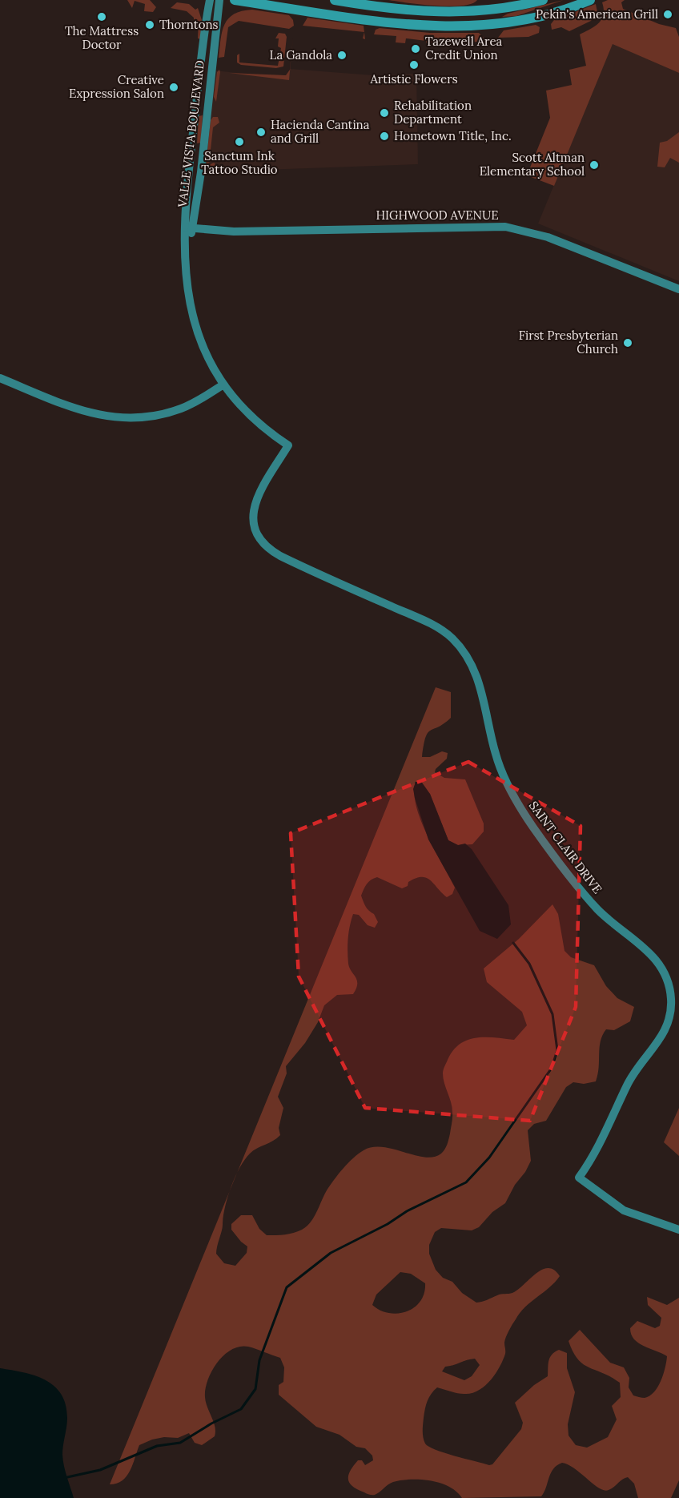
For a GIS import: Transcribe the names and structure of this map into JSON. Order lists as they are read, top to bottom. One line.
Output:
{"streets":{"street":["VALLE VISTA BOULEVARD","HIGHWOOD AVENUE","SAINT CLAIR DRIVE"]},"crossings":[["VALLE VISTA BOULEVARD","HIGHWOOD AVENUE"],["VALLE VISTA BOULEVARD","SAINT CLAIR DRIVE"]],"places":["Pekin's American Grill","The Mattress Doctor","Thorntons","Tazewell Area Credit Union","La Gandola","Artistic Flowers","Creative Expression Salon","Rehabilitation Department","Hacienda Cantina and Grill","Hometown Title, Inc.","Sanctum Ink Tattoo Studio","Scott Altman Elementary School","First Presbyterian Church"]}
